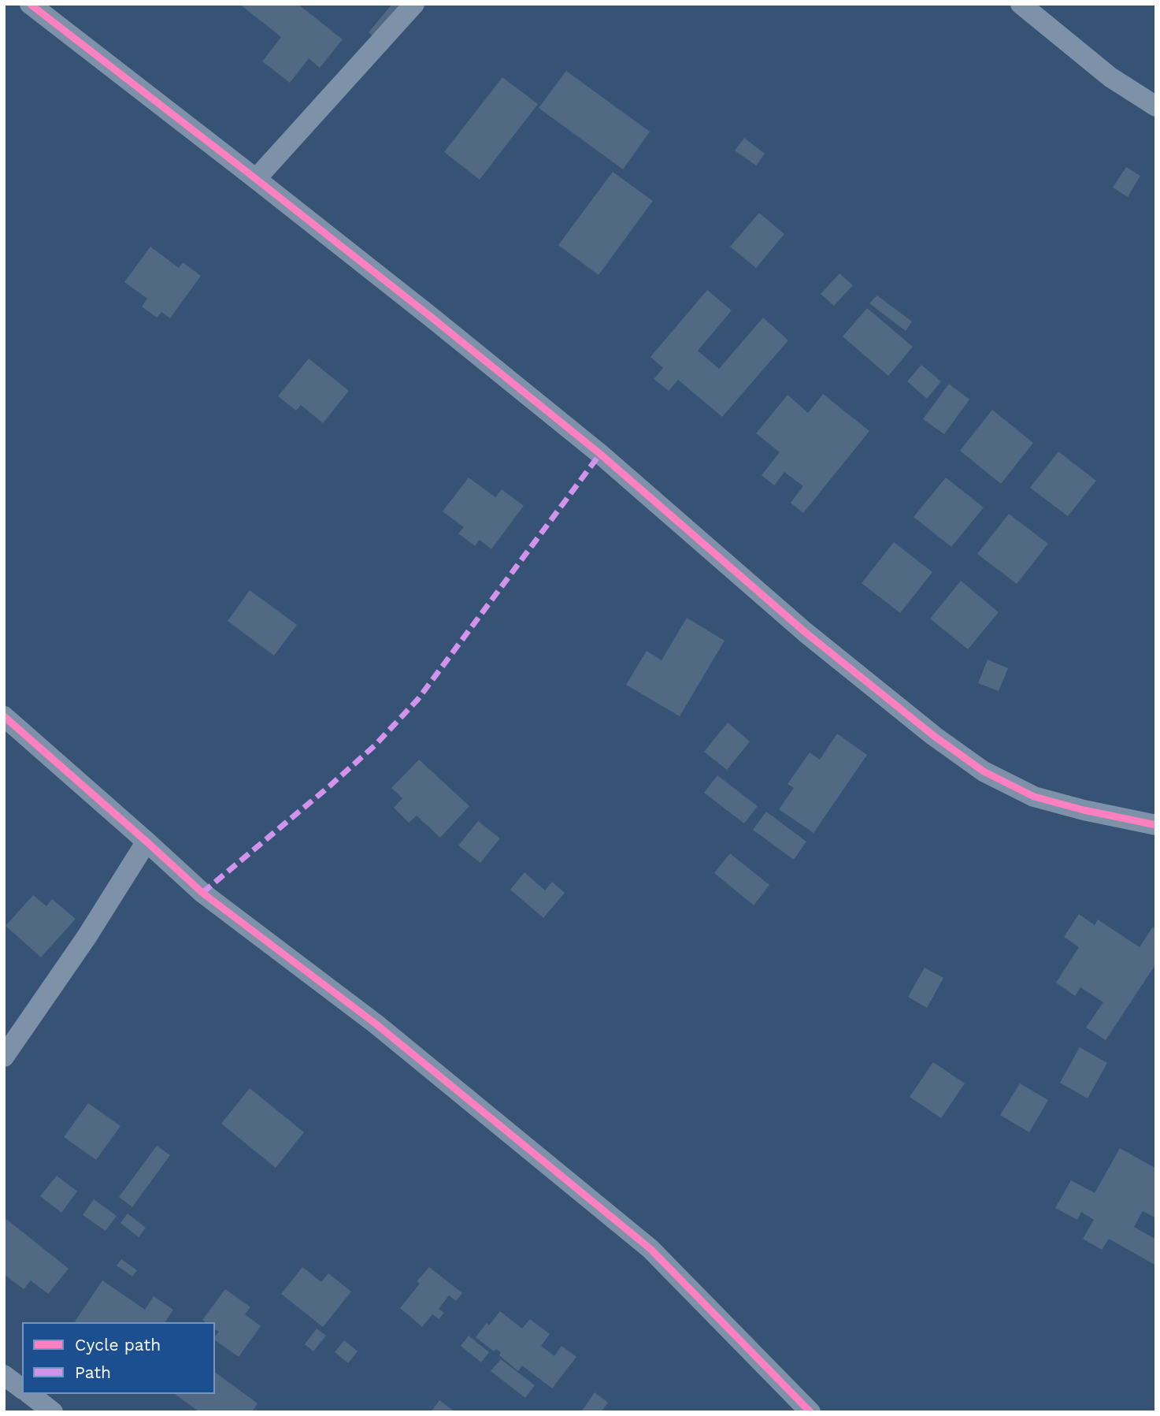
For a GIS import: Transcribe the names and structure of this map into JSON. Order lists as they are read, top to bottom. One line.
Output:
{"legend":["Cycle path","Path"]}
